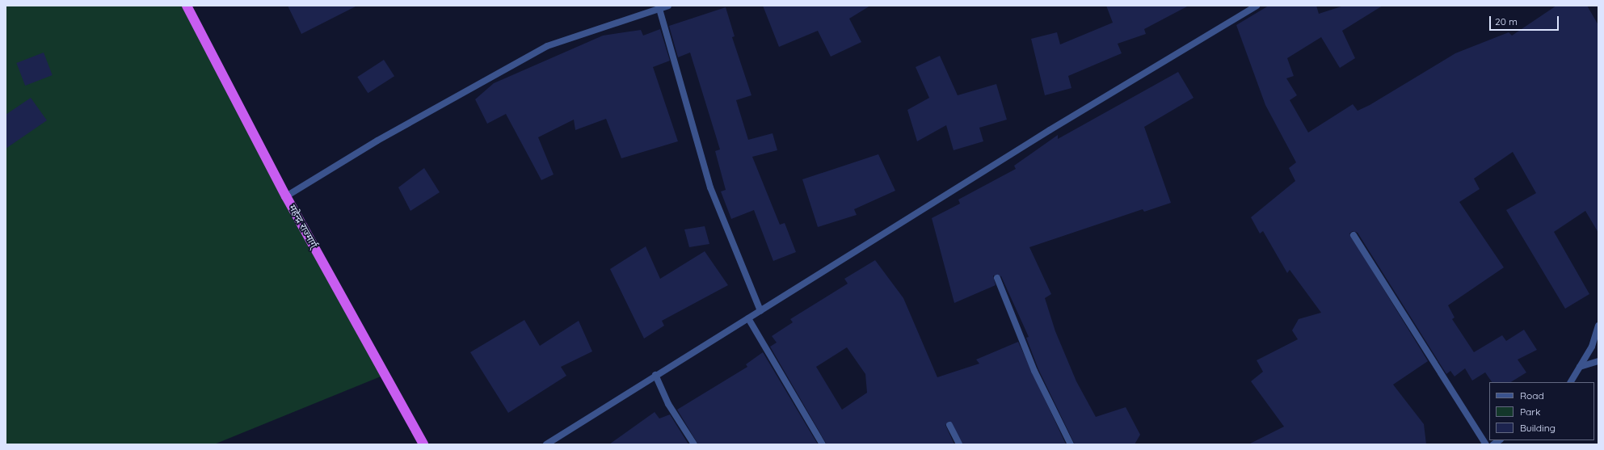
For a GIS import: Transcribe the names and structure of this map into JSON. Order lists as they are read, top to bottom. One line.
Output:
{"streets":{"highway":["महेन्द्र राज्मार्ग्"]},"legend":["Road","Park","Building"],"scale_bar":"20 m"}
